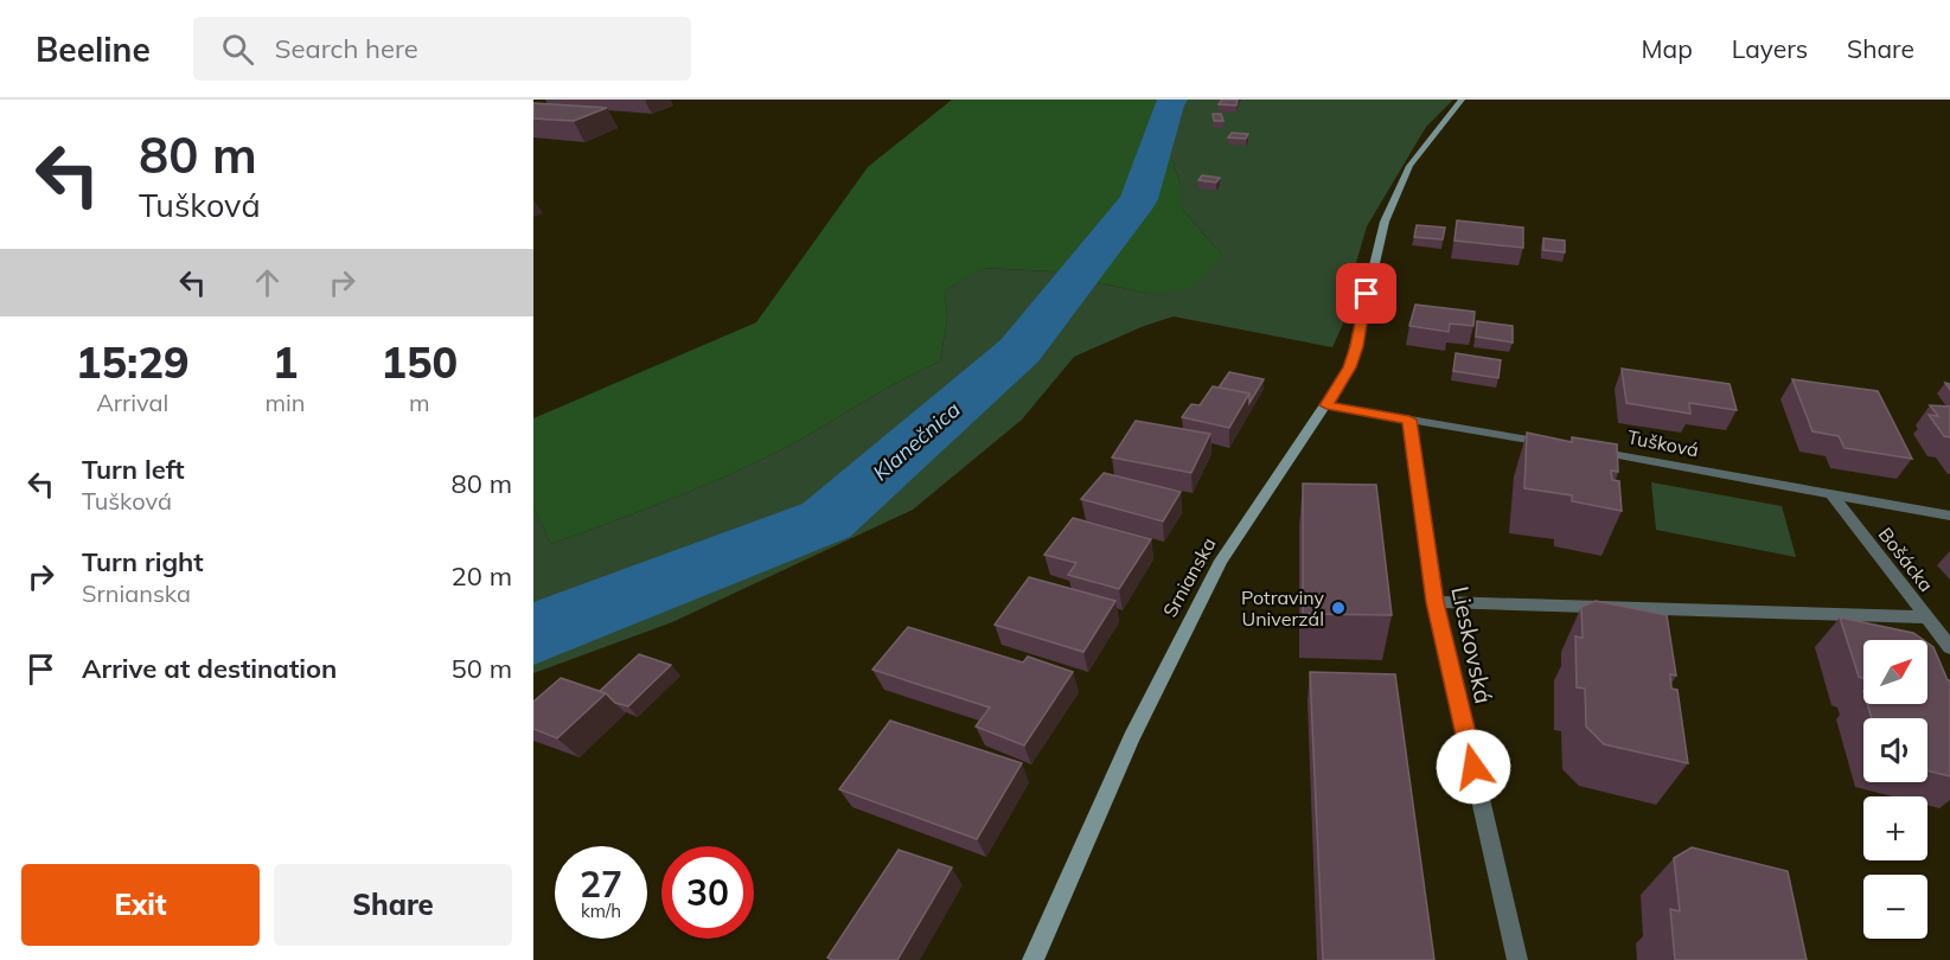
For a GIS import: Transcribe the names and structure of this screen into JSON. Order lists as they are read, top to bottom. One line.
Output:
{"streets":{"street":["Tušková","Bošácka","Srnianska","Lieskovská"]},"crossings":[["Tušková","Bošácka"]],"water":["Klanečnica"],"places":["Potraviny Univerzál"],"north":"top right","page":{"header":"Beeline","search":"Search here","nav":["Map","Layers","Share"],"turn":["80 m","Tušková"],"eta":["15:29","Arrival","1","min","150","m"],"list":[{"name":"Turn left","note":"Tušková","value":"80 m"},{"name":"Turn right","note":"Srnianska","value":"20 m"},{"name":"Arrive at destination","value":"50 m"}],"map_buttons":["+","−"],"speed":"27 km/h","limit":"30","buttons":["Exit","Share"]}}
